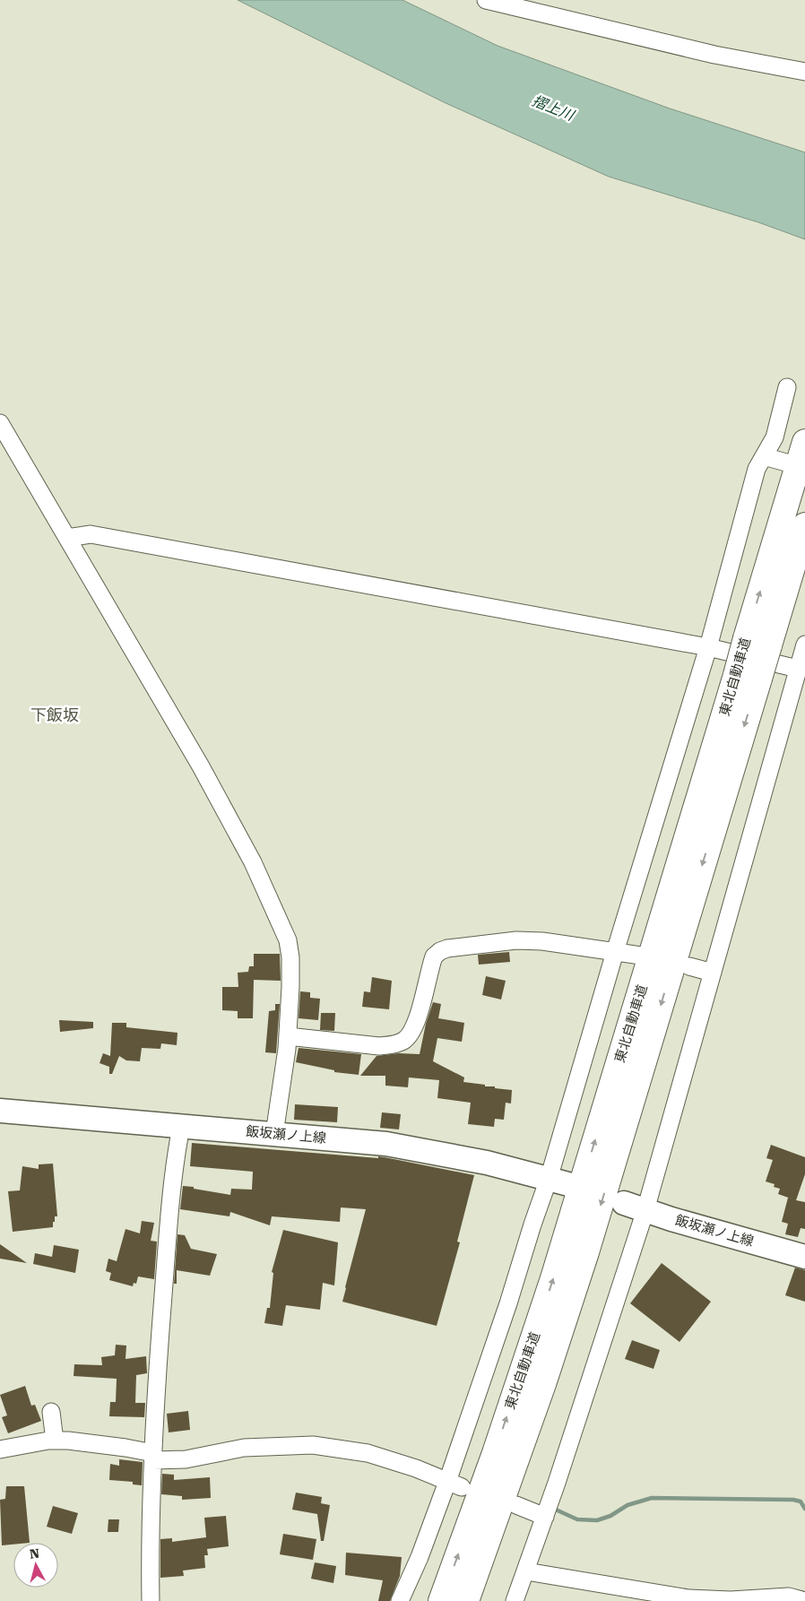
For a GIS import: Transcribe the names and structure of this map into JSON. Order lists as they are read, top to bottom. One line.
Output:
{"streets":{"highway":["東北自動車道"],"main road":["飯坂瀬ノ上線"]},"districts":["下飯坂"],"water":["摺上川"],"north":"top"}
